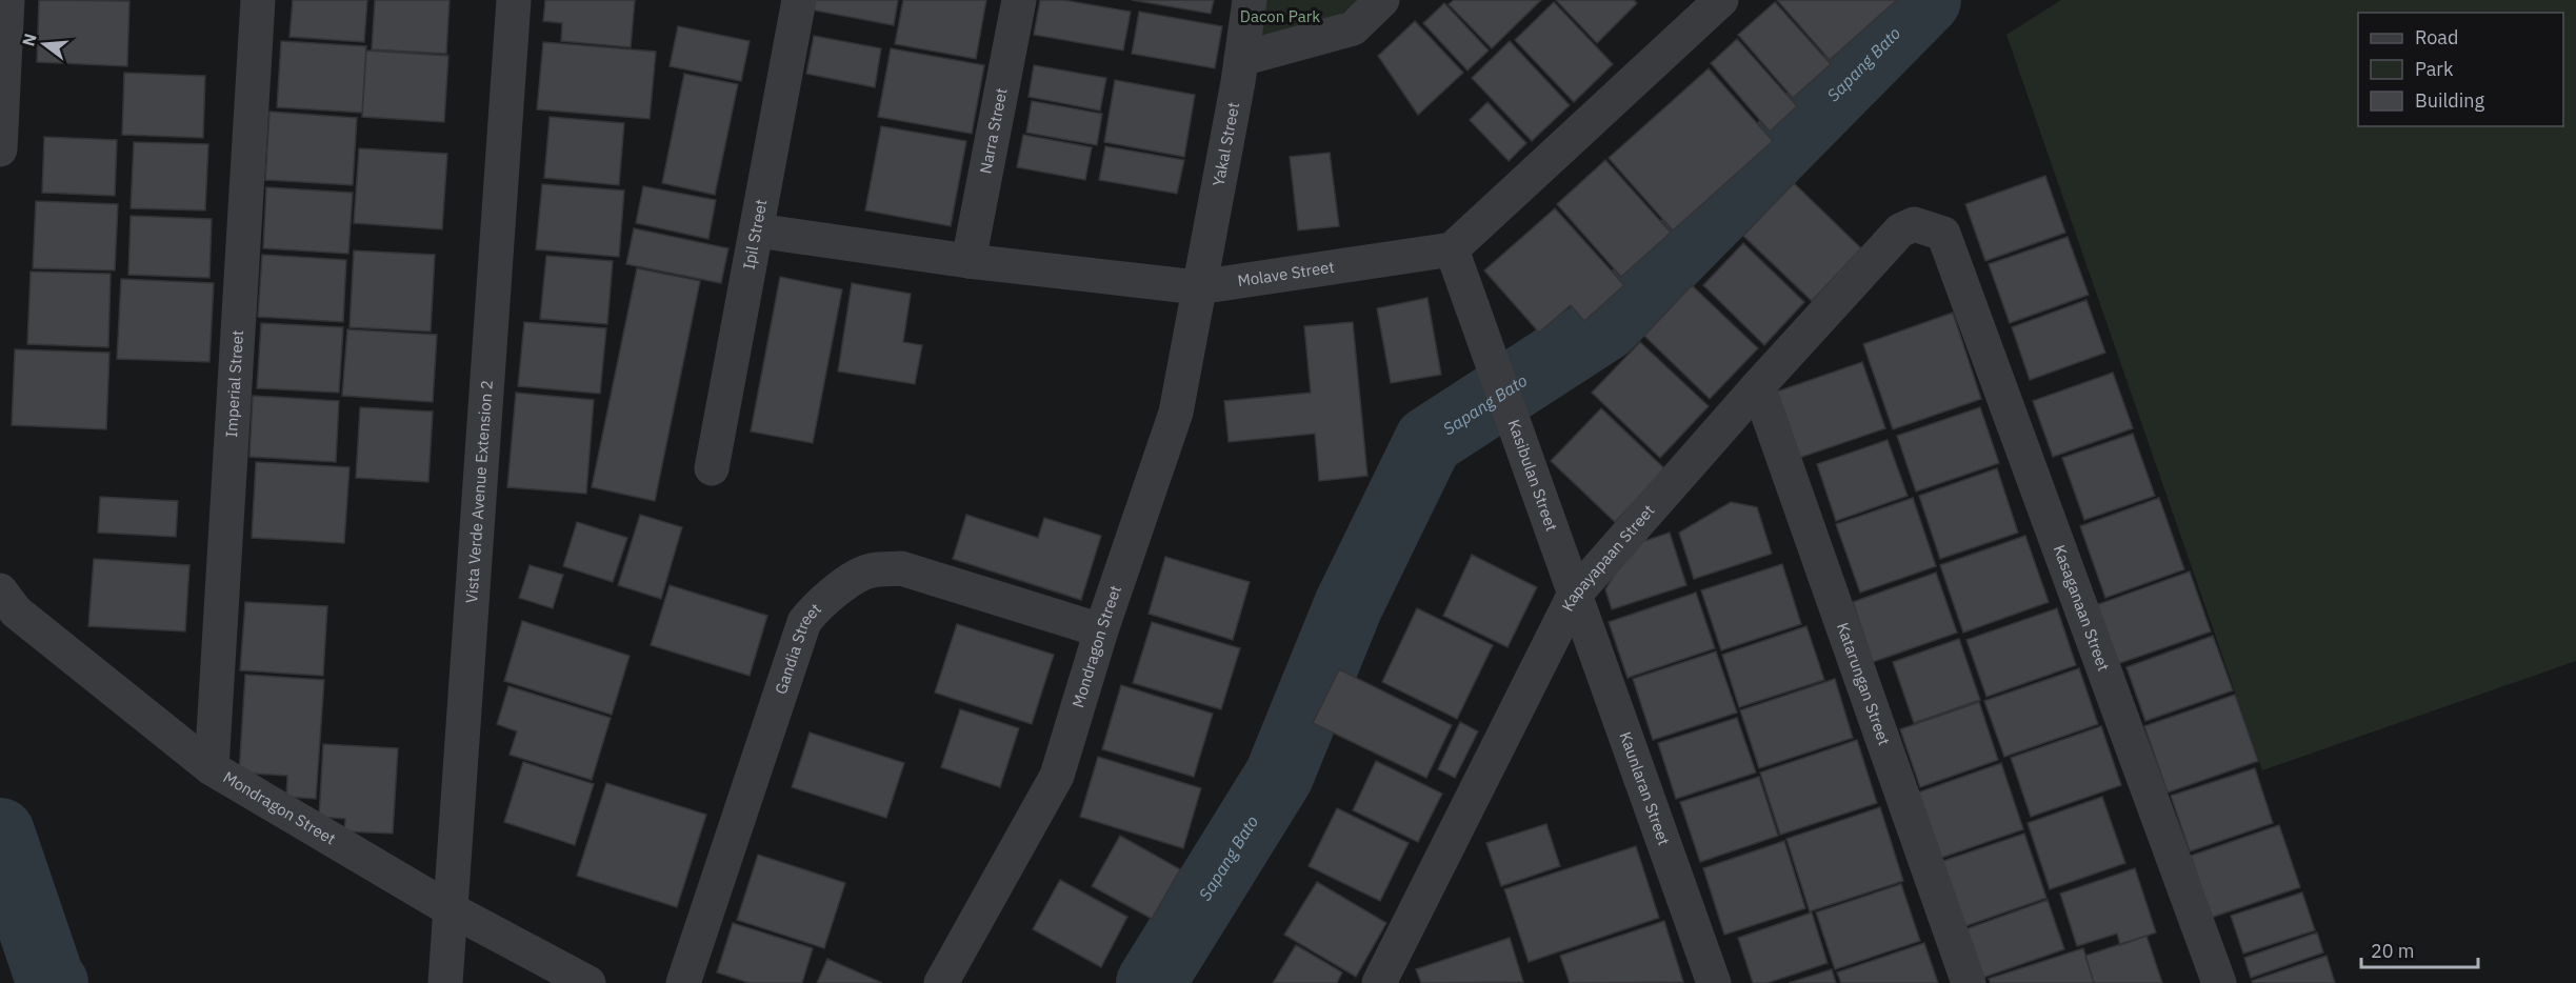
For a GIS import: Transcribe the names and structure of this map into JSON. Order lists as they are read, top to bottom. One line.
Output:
{"streets":{"street":["Narra Street","Yakal Street","Ipil Street","Molave Street","Imperial Street","Kasibulan Street","Vista Verde Avenue Extension 2","Kapayapaan Street","Kasaganaan Street","Mondragon Street","Gandia Street","Katarungan Street","Kaunlaran Street"]},"crossings":[["Narra Street","Molave Street"],["Yakal Street","Molave Street"],["Yakal Street","Mondragon Street"],["Ipil Street","Molave Street"],["Molave Street","Kasibulan Street"],["Molave Street","Mondragon Street"],["Imperial Street","Mondragon Street"],["Kasibulan Street","Kapayapaan Street"],["Kasibulan Street","Kaunlaran Street"],["Vista Verde Avenue Extension 2","Mondragon Street"],["Kapayapaan Street","Kasaganaan Street"],["Kapayapaan Street","Katarungan Street"],["Kapayapaan Street","Kaunlaran Street"],["Mondragon Street","Gandia Street"]],"water":["Sapang Bato"],"parks":["Dacon Park"],"legend":["Road","Park","Building"],"scale_bar":"20 m","north":"left"}
